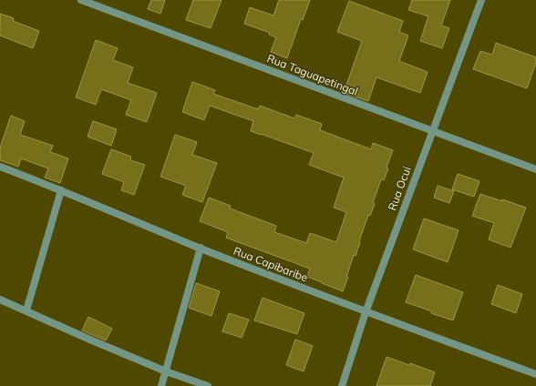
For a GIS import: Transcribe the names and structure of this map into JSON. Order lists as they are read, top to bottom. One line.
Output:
{"streets":{"street":["Rua Taguapetingal","Rua Ocui","Rua Capibaribe"]},"crossings":[["Rua Taguapetingal","Rua Ocui"],["Rua Ocui","Rua Capibaribe"]]}
